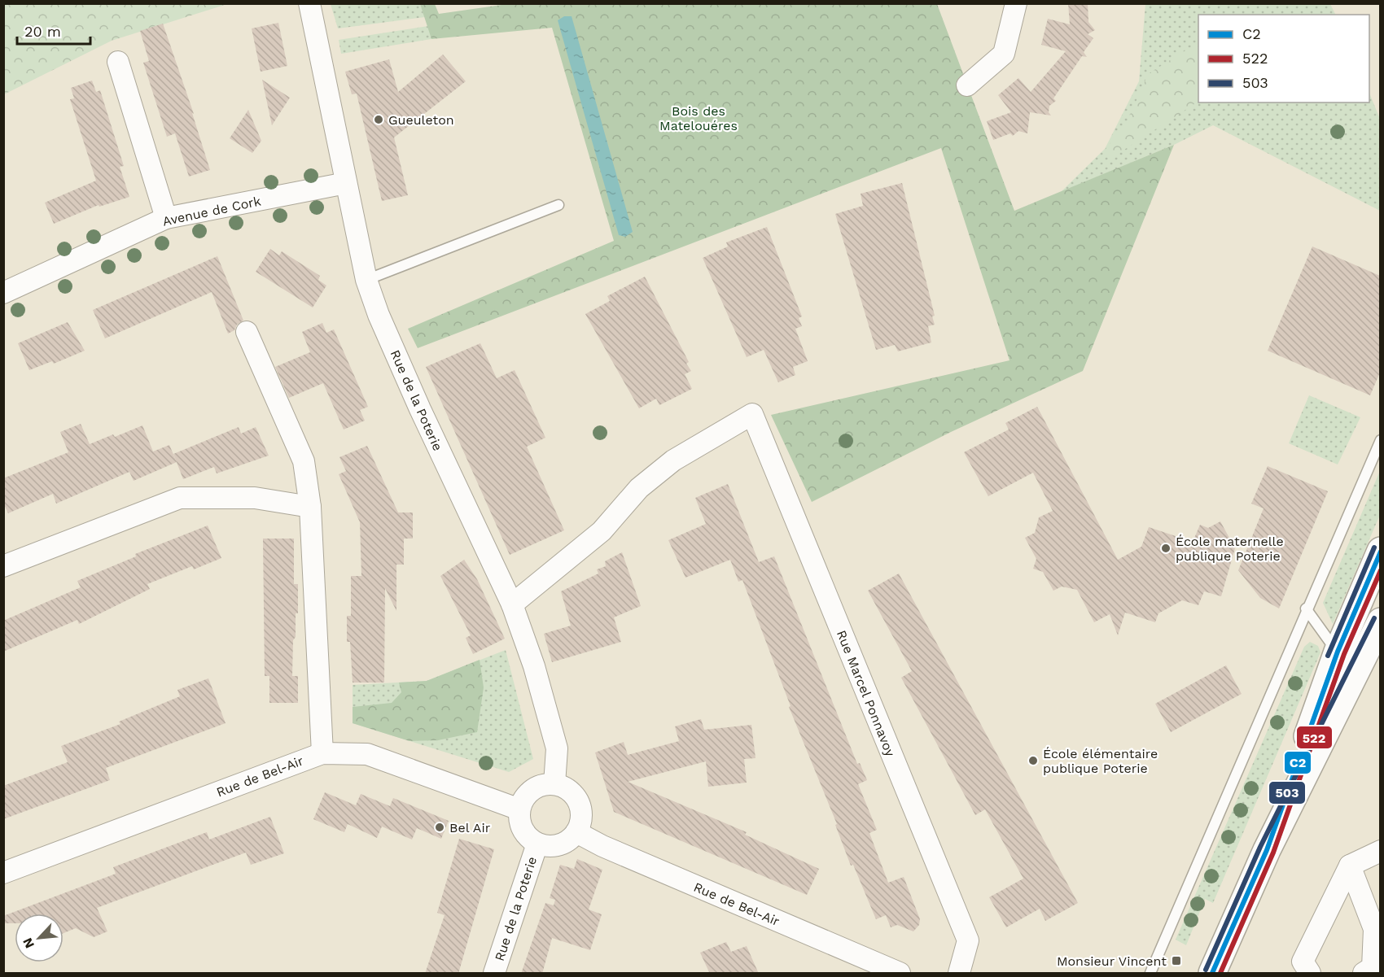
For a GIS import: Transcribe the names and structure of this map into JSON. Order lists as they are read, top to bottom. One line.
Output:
{"streets":{"street":["Avenue de Cork","Rue de la Poterie","Rue Marcel Ponnavoy","Rue de Bel-Air"]},"crossings":[["Avenue de Cork","Rue de la Poterie"],["Rue de la Poterie","Rue Marcel Ponnavoy"],["Rue de la Poterie","Rue de Bel-Air"]],"parks":["Bois des Matelouéres"],"places":{"other":["Gueuleton","École maternelle publique Poterie","École élémentaire publique Poterie","Bel Air"],"transit":["Monsieur Vincent"]},"lines":["transit line 503","transit line C2","transit line 522"],"legend":["C2","522","503"],"scale_bar":"20 m","north":"bottom left"}
